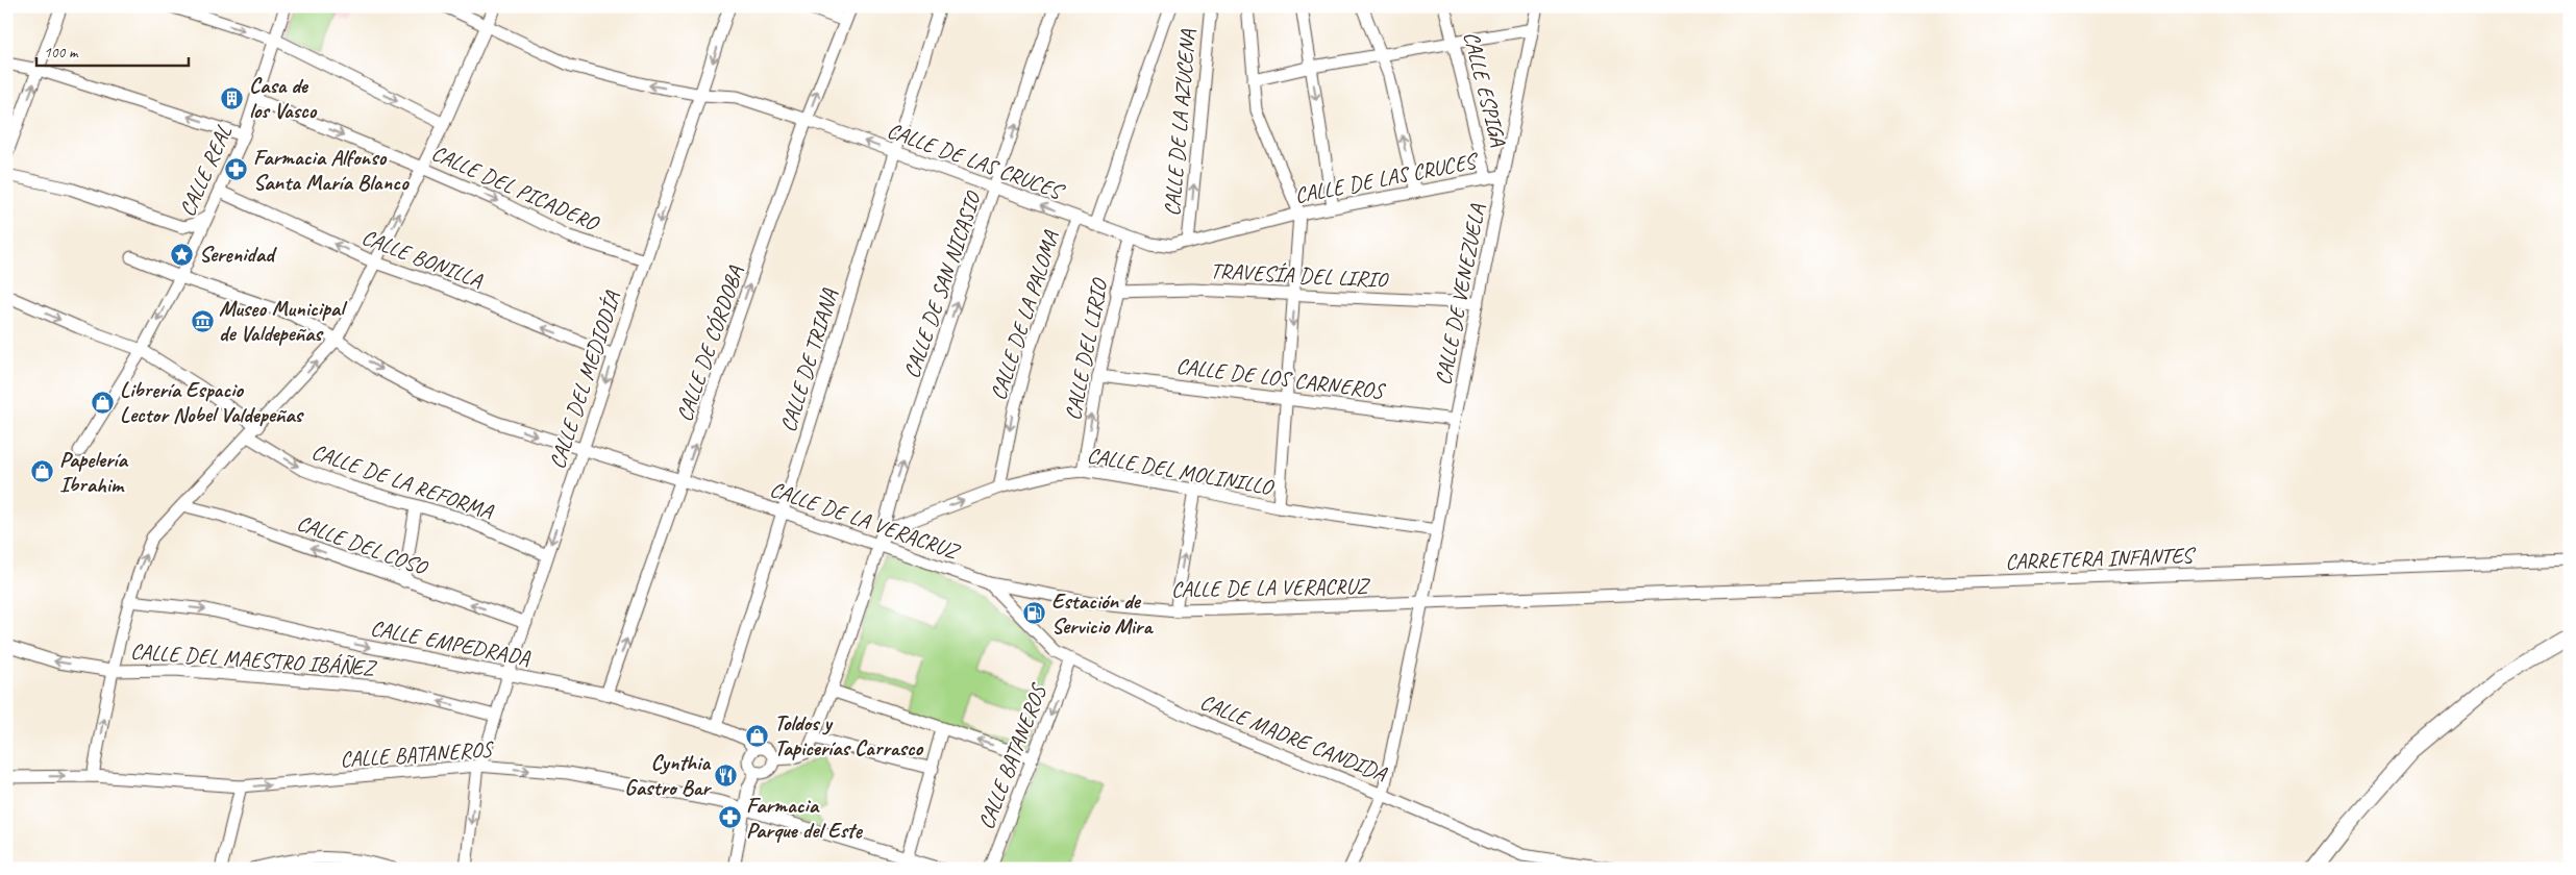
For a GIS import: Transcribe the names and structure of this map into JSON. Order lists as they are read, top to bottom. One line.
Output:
{"streets":{"street":["CALLE ESPIGA","CALLE DE LA AZUCENA","CALLE DE LAS CRUCES","CALLE REAL","CALLE DEL PICADERO","CALLE BONILLA","TRAVESÍA DEL LIRIO","CALLE DE SAN NICASIO","CALLE DE VENEZUELA","CALLE DE LA PALOMA","CALLE DE CÓRDOBA","CALLE DEL LIRIO","CALLE DE TRIANA","CALLE DE LOS CARNEROS","CALLE DEL MEDIODÍA","CALLE DEL MOLINILLO","CALLE DE LA REFORMA","CALLE DE LA VERACRUZ","CALLE DEL COSO","CARRETERA INFANTES","CALLE EMPEDRADA","CALLE DEL MAESTRO IBÁÑEZ","CALLE MADRE CANDIDA","CALLE BATANEROS"]},"crossings":[["CALLE ESPIGA","CALLE DE LAS CRUCES"],["CALLE DE LA AZUCENA","CALLE DE LAS CRUCES"],["CALLE DE LAS CRUCES","CALLE DE SAN NICASIO"],["CALLE DE LAS CRUCES","CALLE DE VENEZUELA"],["CALLE DE LAS CRUCES","CALLE DE LA PALOMA"],["CALLE DE LAS CRUCES","CALLE DE CÓRDOBA"],["CALLE DE LAS CRUCES","CALLE DEL LIRIO"],["CALLE DE LAS CRUCES","CALLE DE TRIANA"],["CALLE DE LAS CRUCES","CALLE DEL MEDIODÍA"],["CALLE REAL","CALLE DEL PICADERO"],["CALLE REAL","CALLE BONILLA"],["CALLE REAL","CALLE DE LA VERACRUZ"],["CALLE DEL PICADERO","CALLE DEL MEDIODÍA"],["CALLE BONILLA","CALLE DEL MEDIODÍA"],["TRAVESÍA DEL LIRIO","CALLE DE VENEZUELA"],["TRAVESÍA DEL LIRIO","CALLE DEL LIRIO"],["CALLE DE SAN NICASIO","CALLE DEL MOLINILLO"],["CALLE DE VENEZUELA","CALLE DE LOS CARNEROS"],["CALLE DE VENEZUELA","CALLE DEL MOLINILLO"],["CALLE DE VENEZUELA","CALLE DE LA VERACRUZ"],["CALLE DE VENEZUELA","CALLE MADRE CANDIDA"],["CALLE DE LA PALOMA","CALLE DEL MOLINILLO"],["CALLE DE CÓRDOBA","CALLE DE LA VERACRUZ"],["CALLE DE CÓRDOBA","CALLE EMPEDRADA"],["CALLE DEL LIRIO","CALLE DE LOS CARNEROS"],["CALLE DEL LIRIO","CALLE DEL MOLINILLO"],["CALLE DE TRIANA","CALLE DE LA VERACRUZ"],["CALLE DE TRIANA","CALLE EMPEDRADA"],["CALLE DEL MEDIODÍA","CALLE DE LA REFORMA"],["CALLE DEL MEDIODÍA","CALLE DE LA VERACRUZ"],["CALLE DEL MEDIODÍA","CALLE DEL COSO"],["CALLE DEL MEDIODÍA","CALLE EMPEDRADA"],["CALLE DEL MEDIODÍA","CALLE DEL MAESTRO IBÁÑEZ"],["CALLE DEL MEDIODÍA","CALLE BATANEROS"],["CALLE DE LA VERACRUZ","CARRETERA INFANTES"],["CALLE DE LA VERACRUZ","CALLE MADRE CANDIDA"],["CALLE MADRE CANDIDA","CALLE BATANEROS"]],"one_way":["CALLE DE LAS CRUCES","CALLE BONILLA","CALLE DE SAN NICASIO","CALLE DE LA PALOMA","CALLE DE CÓRDOBA","CALLE DEL LIRIO","CALLE DEL MEDIODÍA","CALLE DE LA REFORMA","CALLE DEL COSO","CALLE EMPEDRADA","CALLE DEL MAESTRO IBÁÑEZ","CALLE BATANEROS"],"places":{"building":["Casa de los Vasco"],"pharmacy":["Farmacia Alfonso Santa María Blanco","Farmacia Parque del Este"],"place":["Serenidad"],"museum":["Museo Municipal de Valdepeñas"],"shop":["Librería Espacio Lector Nobel Valdepeñas","Papelería Ibrahim","Toldos y Tapicerías Carrasco"],"fuel station":["Estación de Servicio Mira"],"restaurant":["Cynthia Gastro Bar"]},"scale_bar":"100 m"}
